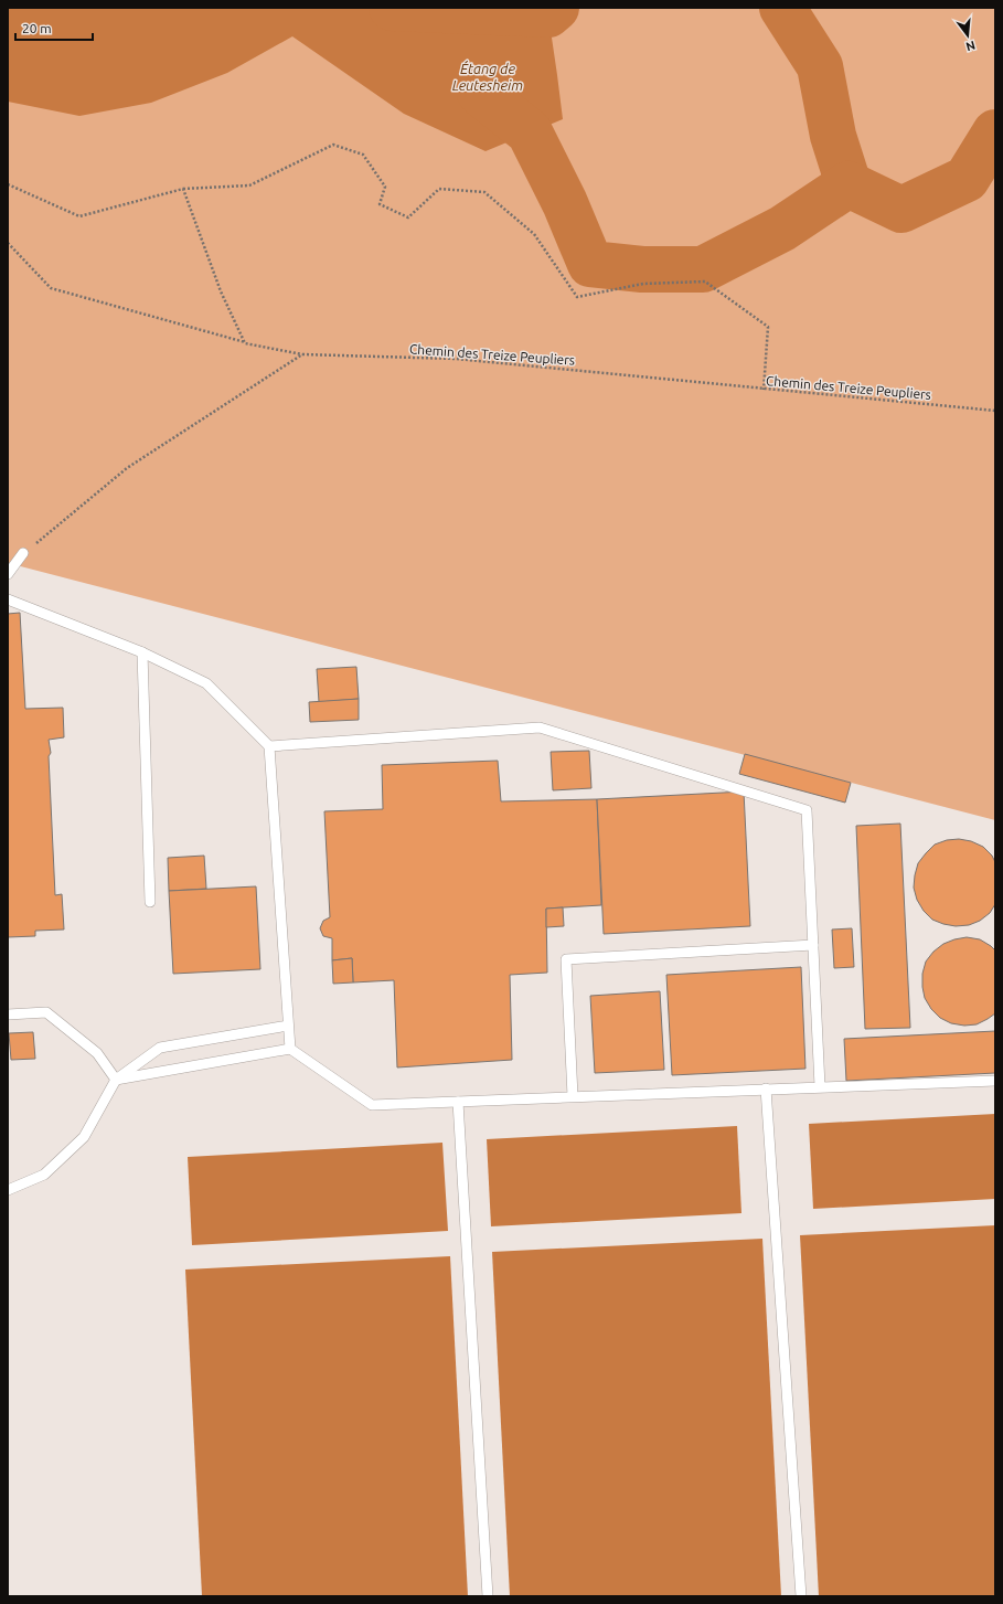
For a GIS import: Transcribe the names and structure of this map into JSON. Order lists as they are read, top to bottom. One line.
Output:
{"streets":{"path":["Chemin des Treize Peupliers"]},"water":["Étang de Leutesheim"],"scale_bar":"20 m","north":"bottom"}
